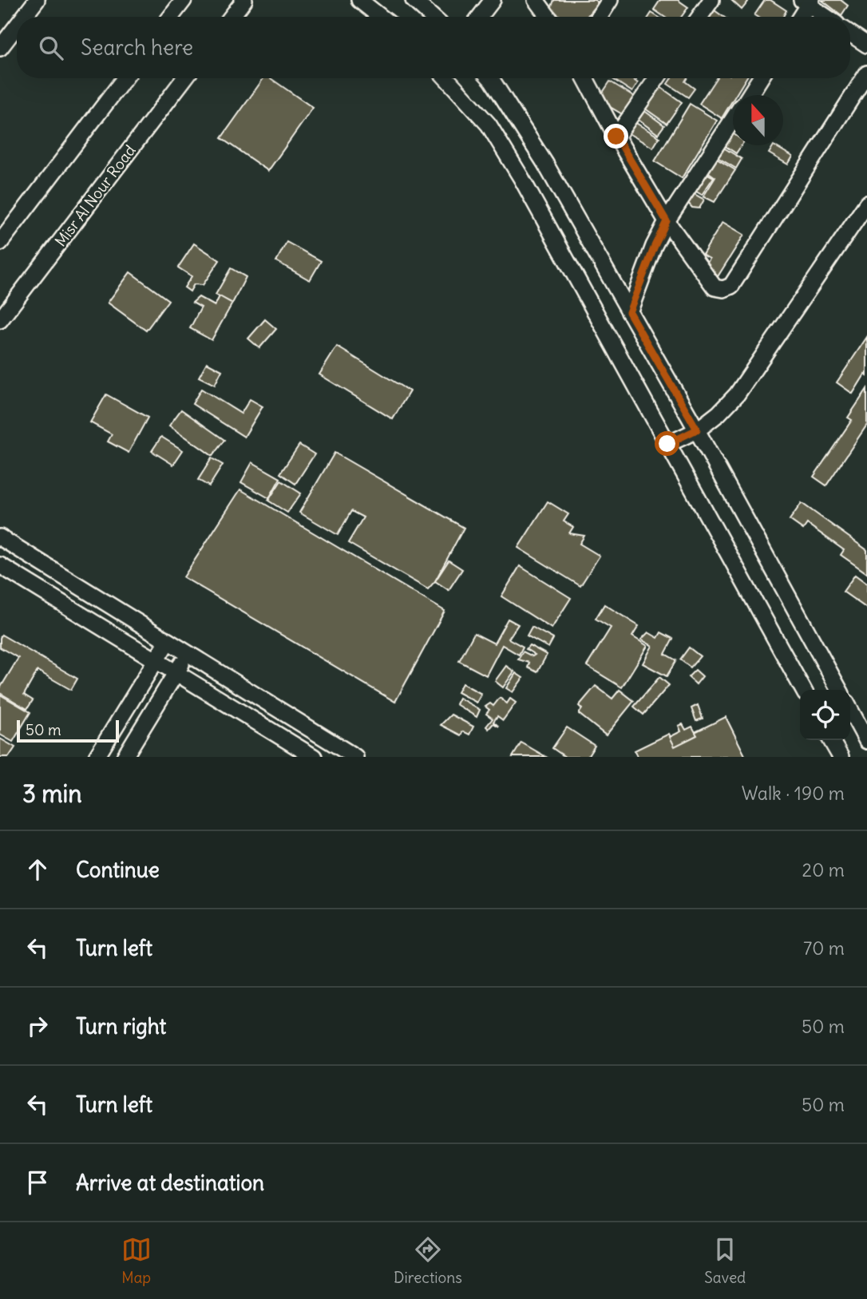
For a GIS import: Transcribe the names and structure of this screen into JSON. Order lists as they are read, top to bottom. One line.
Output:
{"streets":{"street":["Misr Al Nour Road"]},"scale_bar":"50 m","north":"top","page":{"search":"Search here","scale":"50 m","heading":["3 min","Walk · 190 m"],"list":[["Continue","20 m"],["Turn left","70 m"],["Turn right","50 m"],["Turn left","50 m"],"Arrive at destination"],"nav":["Map","Directions","Saved"]}}
